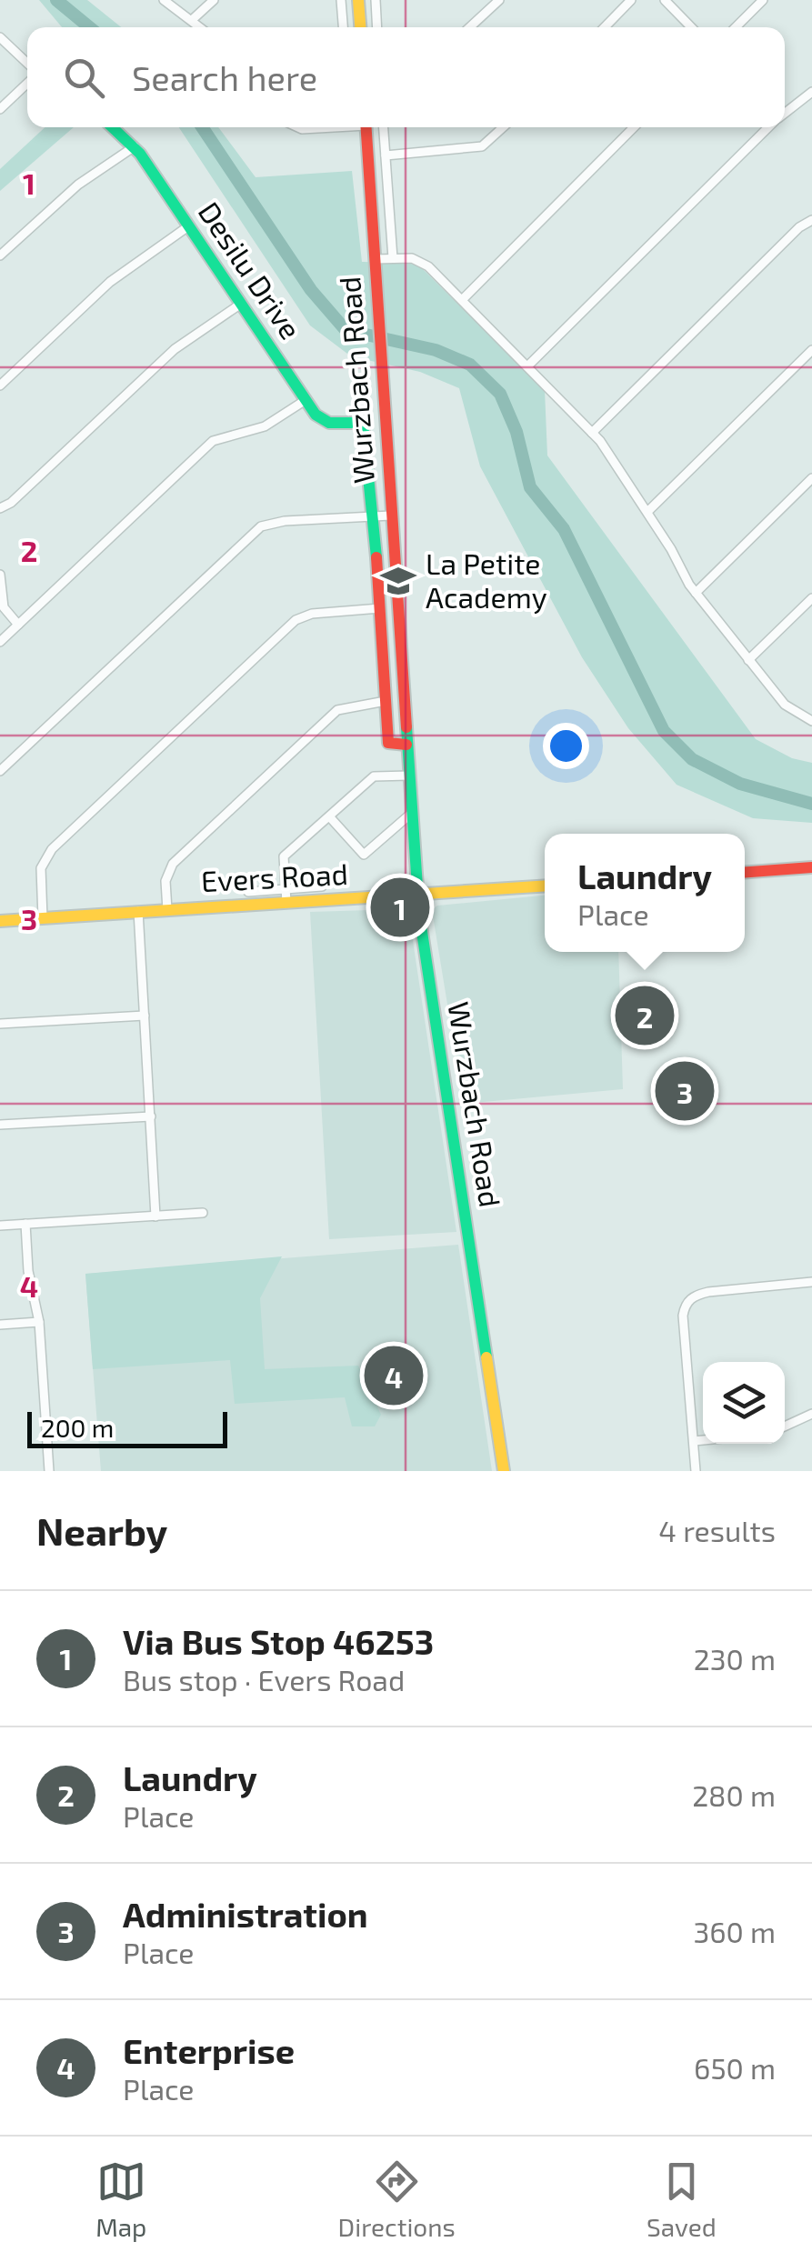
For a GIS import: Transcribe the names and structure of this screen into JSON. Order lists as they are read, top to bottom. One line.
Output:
{"streets":{"main road":["Desilu Drive","Wurzbach Road","Evers Road"]},"crossings":[["Desilu Drive","Wurzbach Road"],["Wurzbach Road","Evers Road"]],"places":{"school or university":["La Petite Academy"]},"scale_bar":"200 m","page":{"search":"Search here","popup":["Laundry","Place"],"pins":["1","2","3","4"],"scale":"200 m","heading":["Nearby","4 results"],"list":[{"mark":"1","name":"Via Bus Stop 46253","note":"Bus stop · Evers Road","value":"230 m"},{"mark":"2","name":"Laundry","note":"Place","value":"280 m"},{"mark":"3","name":"Administration","note":"Place","value":"360 m"},{"mark":"4","name":"Enterprise","note":"Place","value":"650 m"}],"nav":["Map","Directions","Saved"]},"grid":{"rows":["1","2","3","4"]}}
